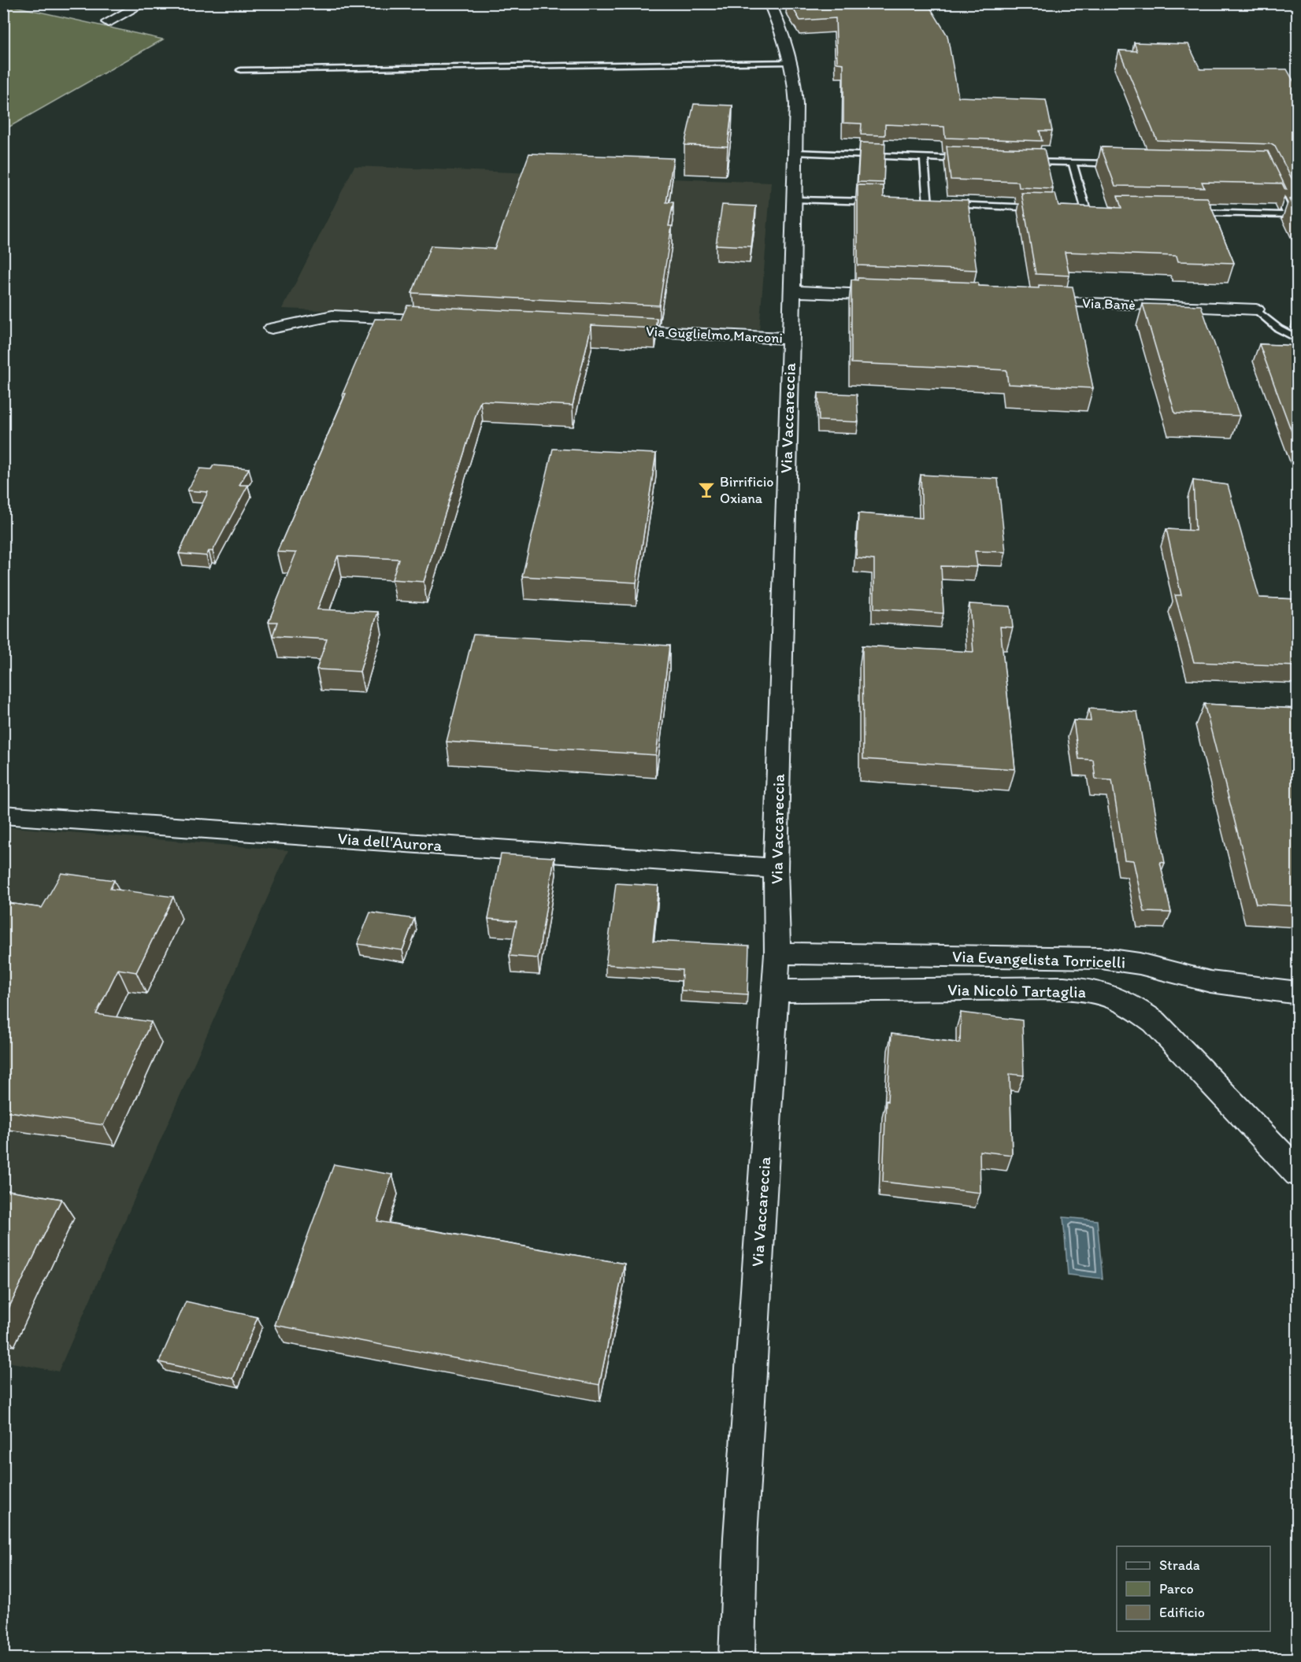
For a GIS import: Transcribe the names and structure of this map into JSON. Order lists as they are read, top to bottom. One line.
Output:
{"streets":{"street":["Via Banè","Via Guglielmo Marconi","Via Vaccareccia","Via dell'Aurora","Via Evangelista Torricelli","Via Nicolò Tartaglia"]},"crossings":[["Via Guglielmo Marconi","Via Vaccareccia"],["Via Vaccareccia","Via dell'Aurora"],["Via Vaccareccia","Via Evangelista Torricelli"],["Via Vaccareccia","Via Nicolò Tartaglia"]],"places":{"bar":["Birrificio Oxiana"]},"legend":["Strada","Parco","Edificio"]}
